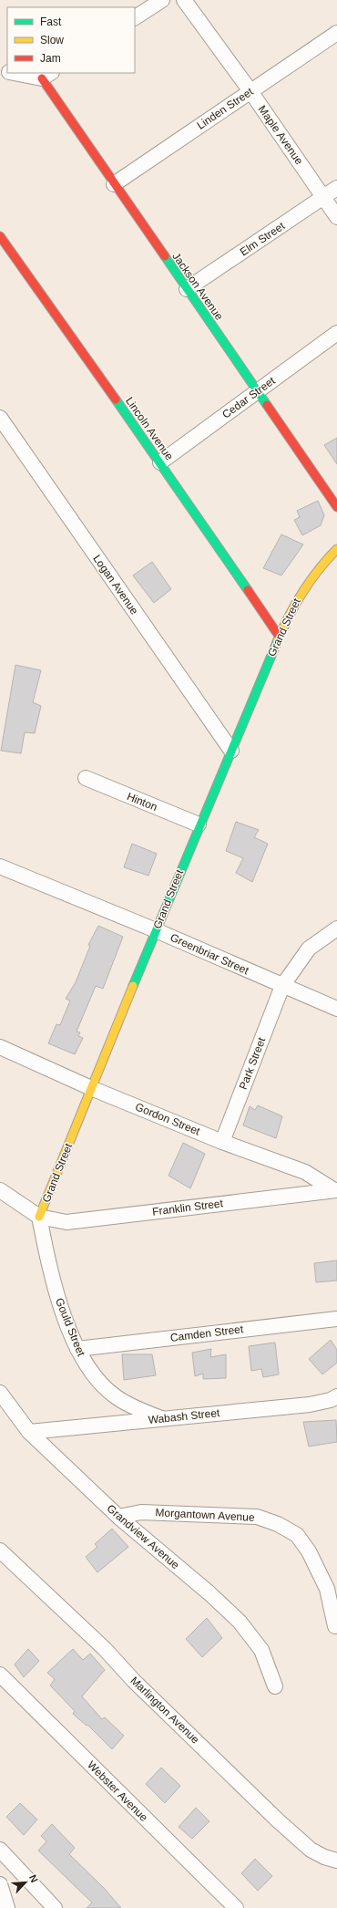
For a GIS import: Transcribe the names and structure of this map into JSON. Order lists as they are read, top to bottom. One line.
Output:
{"streets":{"street":["Linden Street","Maple Avenue","Elm Street","Jackson Avenue","Cedar Street","Lincoln Avenue","Logan Avenue","Grand Street","Hinton","Greenbriar Street","Park Street","Gordon Street","Franklin Street","Gould Street","Camden Street","Wabash Street","Morgantown Avenue","Grandview Avenue","Marlington Avenue","Webster Avenue"]},"crossings":[["Linden Street","Maple Avenue"],["Linden Street","Jackson Avenue"],["Maple Avenue","Elm Street"],["Elm Street","Jackson Avenue"],["Jackson Avenue","Cedar Street"],["Cedar Street","Lincoln Avenue"],["Lincoln Avenue","Grand Street"],["Logan Avenue","Grand Street"],["Grand Street","Hinton"],["Grand Street","Greenbriar Street"],["Grand Street","Gordon Street"],["Grand Street","Franklin Street"],["Grand Street","Gould Street"],["Greenbriar Street","Park Street"],["Park Street","Gordon Street"],["Gordon Street","Franklin Street"],["Franklin Street","Gould Street"],["Gould Street","Camden Street"],["Gould Street","Wabash Street"],["Wabash Street","Grandview Avenue"],["Morgantown Avenue","Grandview Avenue"]],"legend":["Fast","Slow","Jam"],"north":"top right"}
